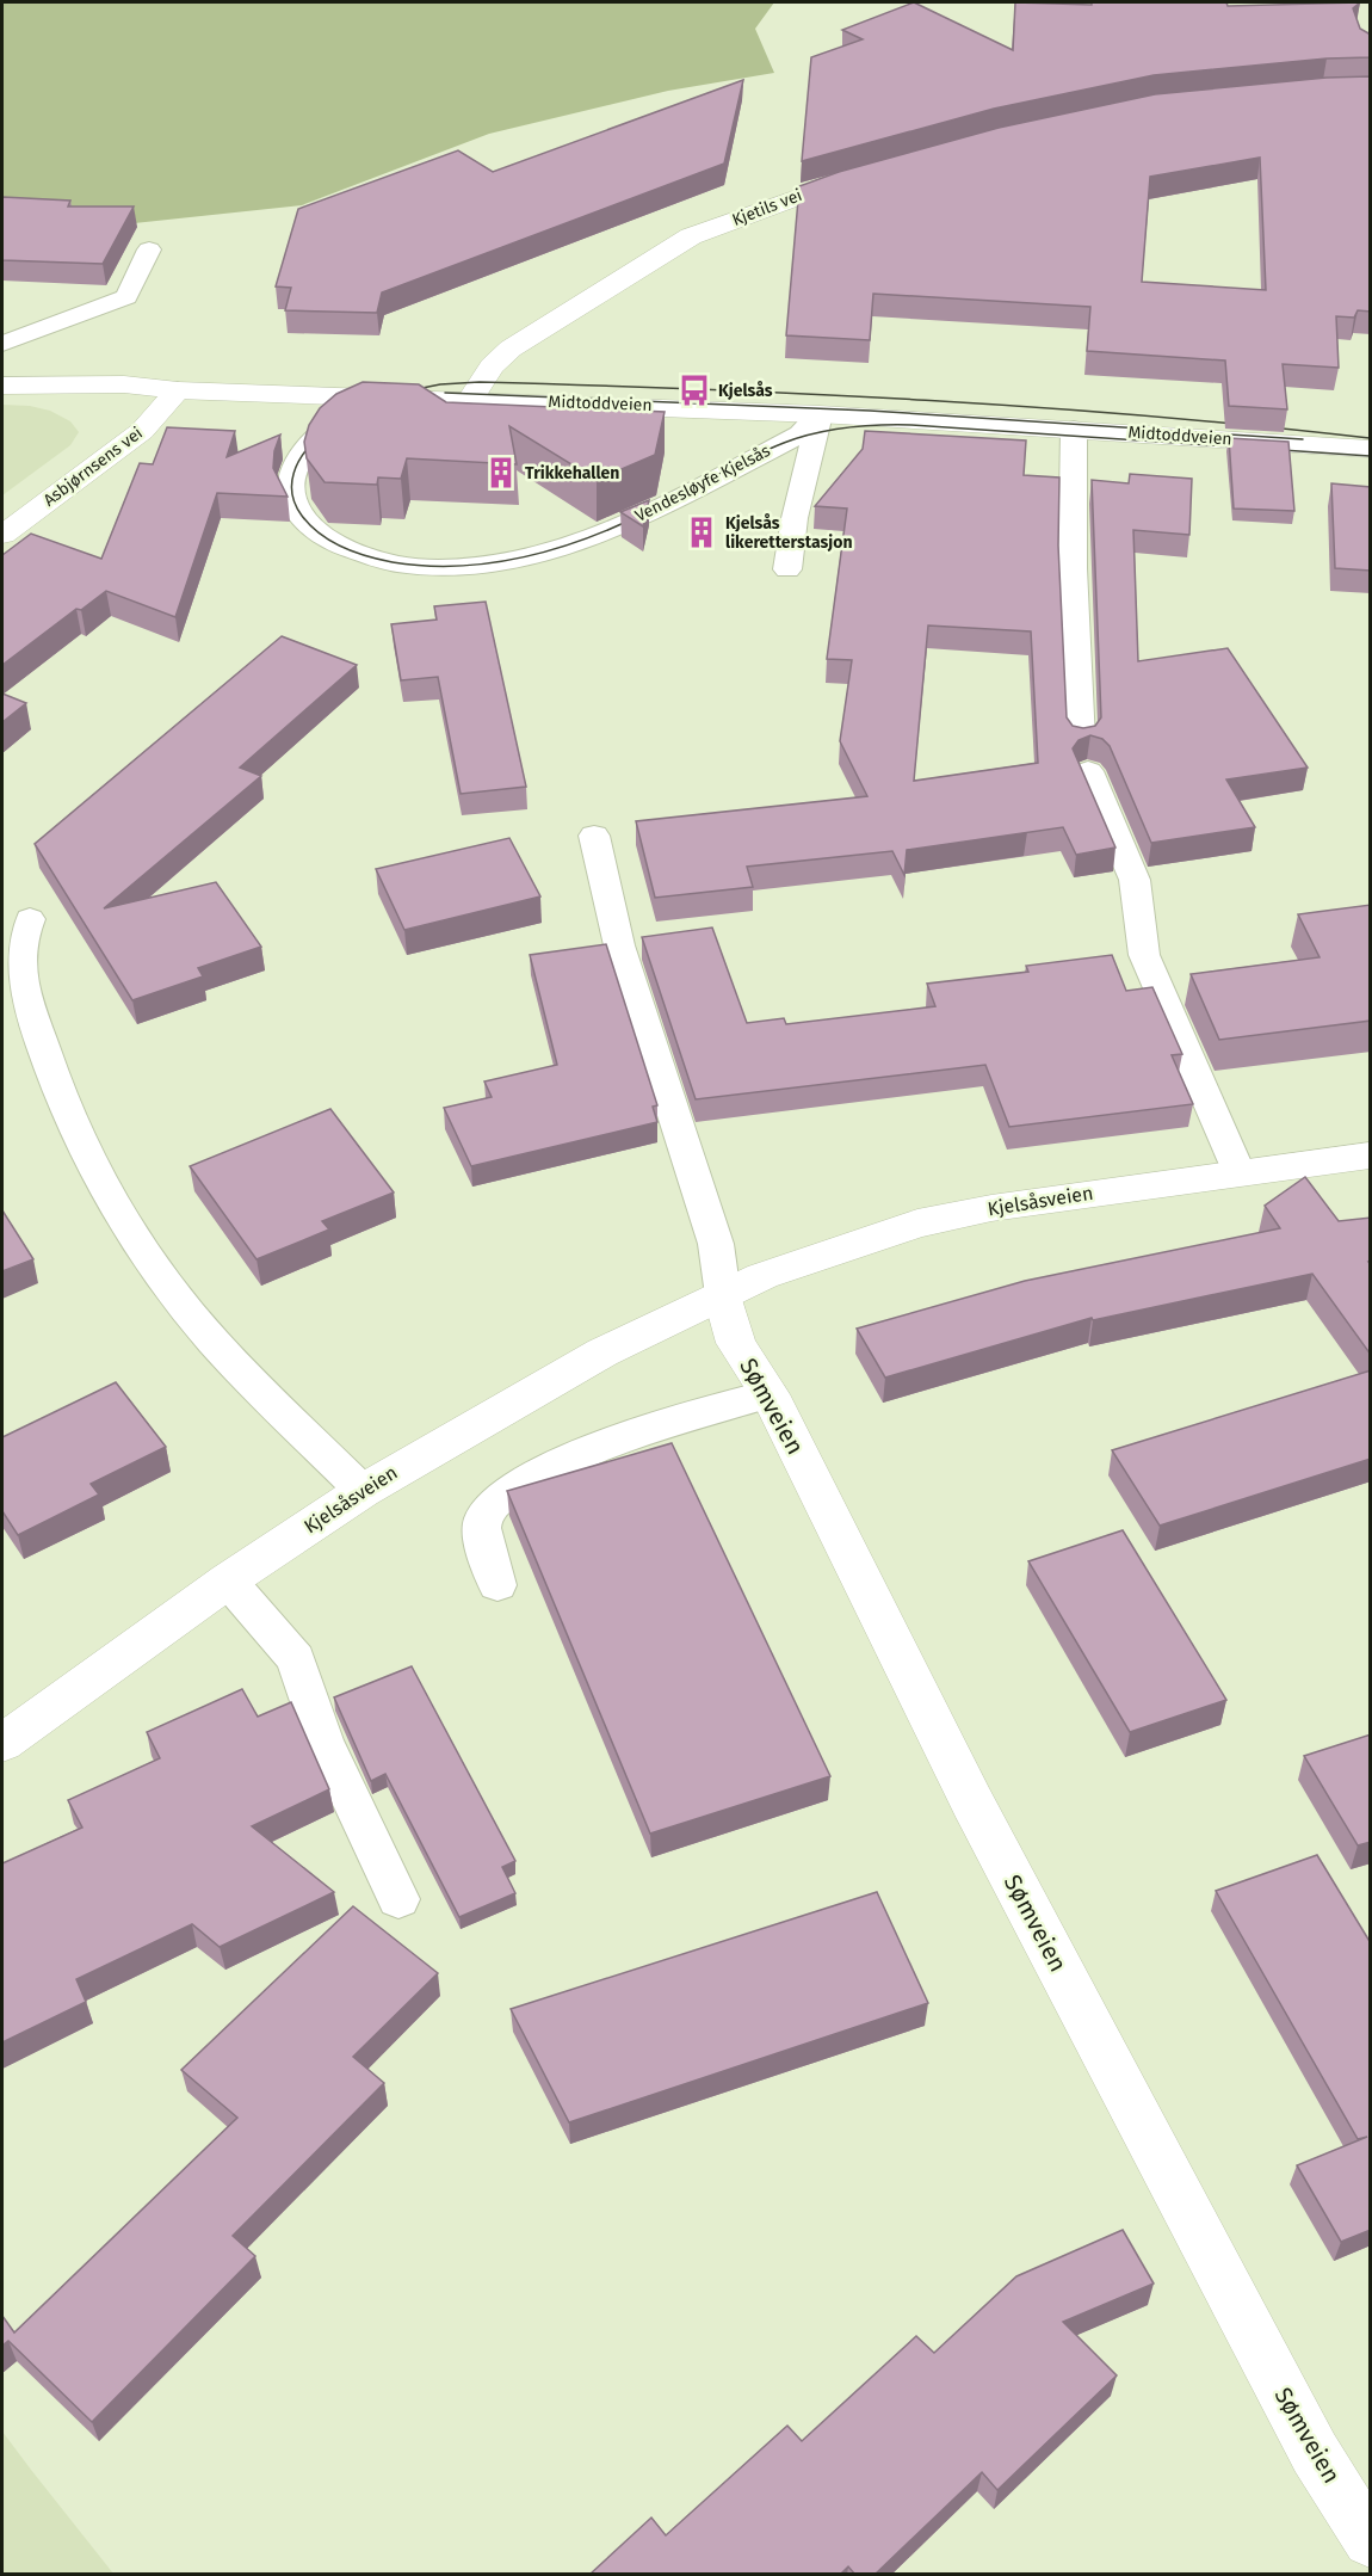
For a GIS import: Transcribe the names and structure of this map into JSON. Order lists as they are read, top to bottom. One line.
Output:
{"streets":{"street":["Kjetils vei","Midtoddveien","Asbjørnsens vei","Kjelsåsveien","Sømveien"],"lane":["Vendesløyfe Kjelsås"]},"crossings":[["Kjetils vei","Midtoddveien"],["Kjetils vei","Vendesløyfe Kjelsås"],["Midtoddveien","Asbjørnsens vei"],["Midtoddveien","Vendesløyfe Kjelsås"],["Kjelsåsveien","Sømveien"]],"places":{"bus stop":["Kjelsås"],"building":["Trikkehallen","Kjelsås likeretterstasjon"]}}
